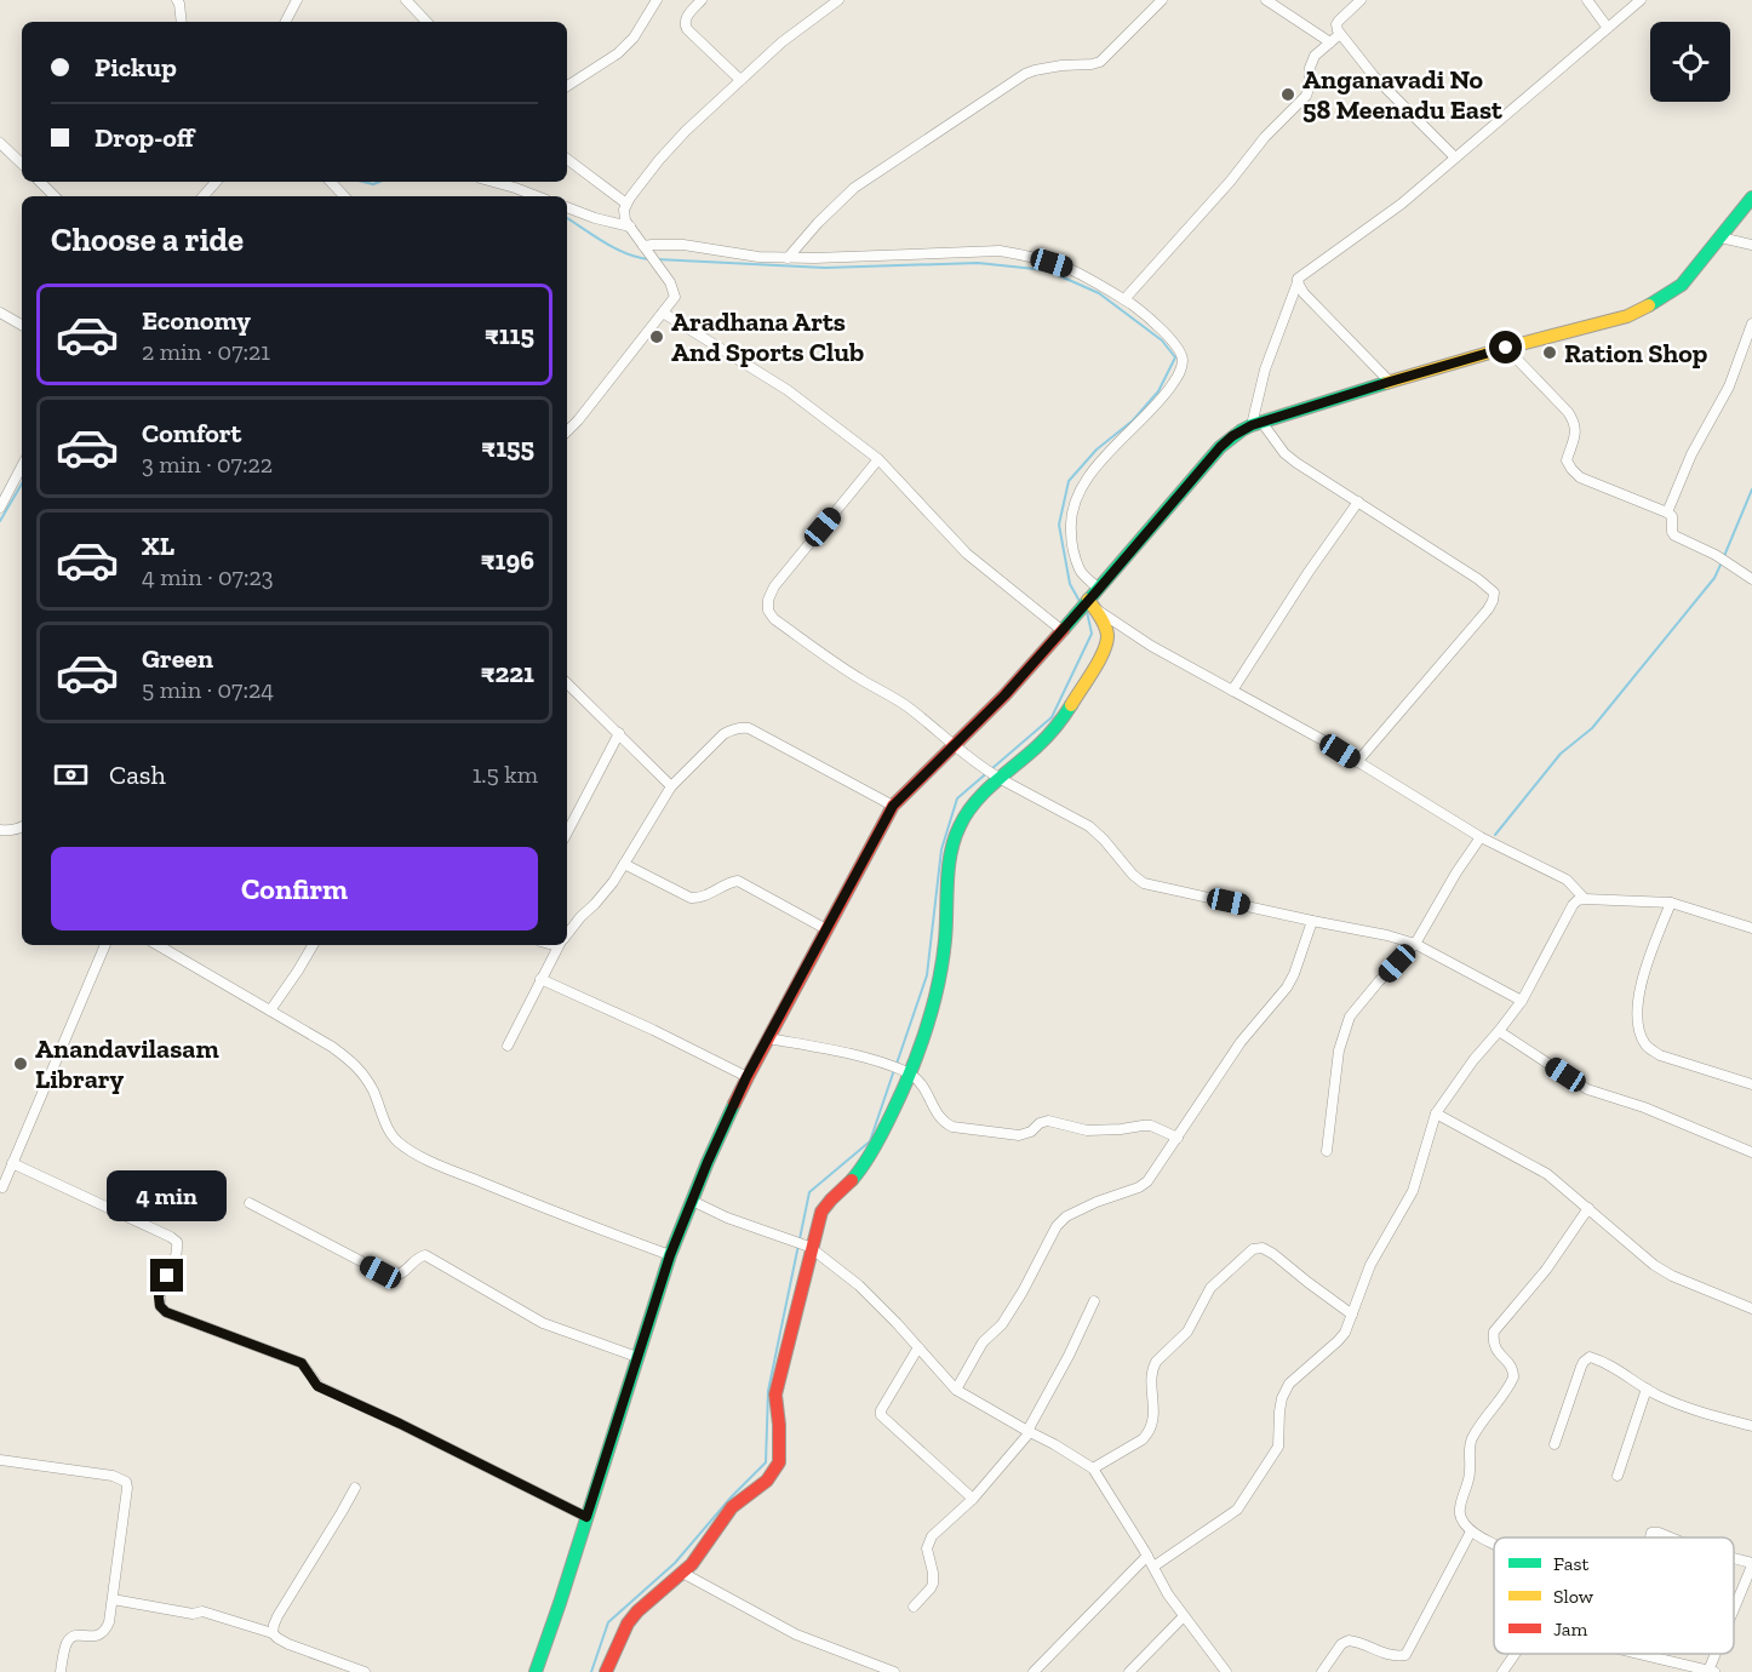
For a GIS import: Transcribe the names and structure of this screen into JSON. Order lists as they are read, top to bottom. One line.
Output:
{"places":["Anganavadi No 58 Meenadu East","Aradhana Arts And Sports Club","Ration Shop","Anandavilasam Library"],"legend":["Fast","Slow","Jam"],"page":{"banner":["Pickup","Drop-off"],"heading":"Choose a ride","list":[{"name":"Economy","note":"2 min · 07:21","value":"₹115"},{"name":"Comfort","note":"3 min · 07:22","value":"₹155"},{"name":"XL","note":"4 min · 07:23","value":"₹196"},{"name":"Green","note":"5 min · 07:24","value":"₹221"}],"pay":["Cash","1.5 km"],"buttons":"Confirm","bubble":"4 min"}}
